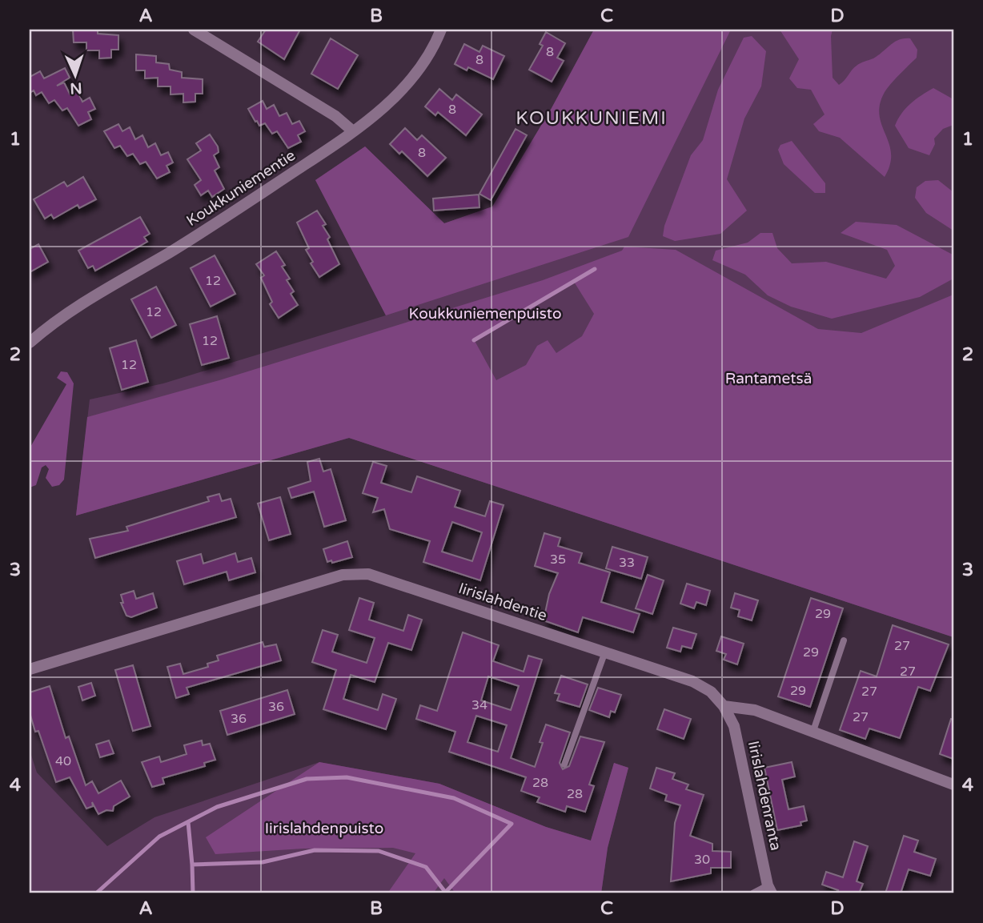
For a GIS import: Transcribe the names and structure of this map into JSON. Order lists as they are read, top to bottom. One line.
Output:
{"streets":{"street":["Koukkuniementie","Iirislahdentie","Iirislahdenranta"]},"crossings":[["Iirislahdentie","Iirislahdenranta"]],"districts":["KOUKKUNIEMI"],"parks":["Koukkuniemenpuisto","Rantametsä","Iirislahdenpuisto"],"house_numbers":["8","8","8","8","12","12","12","12","35","33","29","27","29","27","29","27","34","36","27","36","40","28","28","30"],"north":"bottom","grid":{"columns":["A","B","C","D"],"rows":["1","2","3","4"]}}
